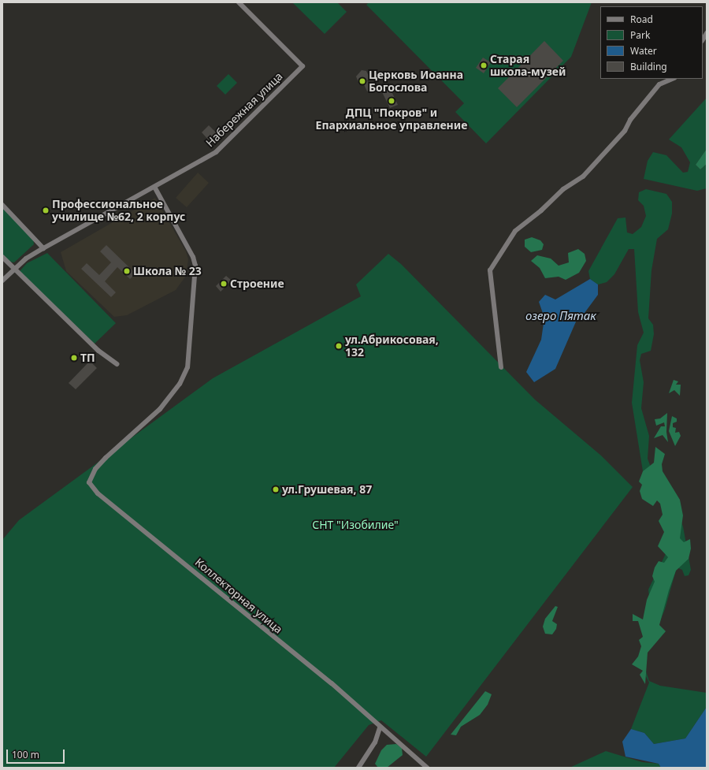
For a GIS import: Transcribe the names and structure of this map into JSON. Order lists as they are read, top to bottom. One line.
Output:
{"streets":{"street":["Набережная улица","Коллекторная улица"]},"crossings":[["Набережная улица","Коллекторная улица"]],"water":["озеро Пятак"],"parks":["СНТ \"Изобилие\""],"places":["Старая школа-музей","Церковь Иоанна Богослова","ДПЦ \"Покров\" и Епархиальное управление","Профессиональное училище №62, 2 корпус","Школа № 23","Строение","ул.Абрикосовая, 132","ТП","ул.Грушевая, 87"],"legend":["Road","Park","Water","Building"],"scale_bar":"100 m"}
